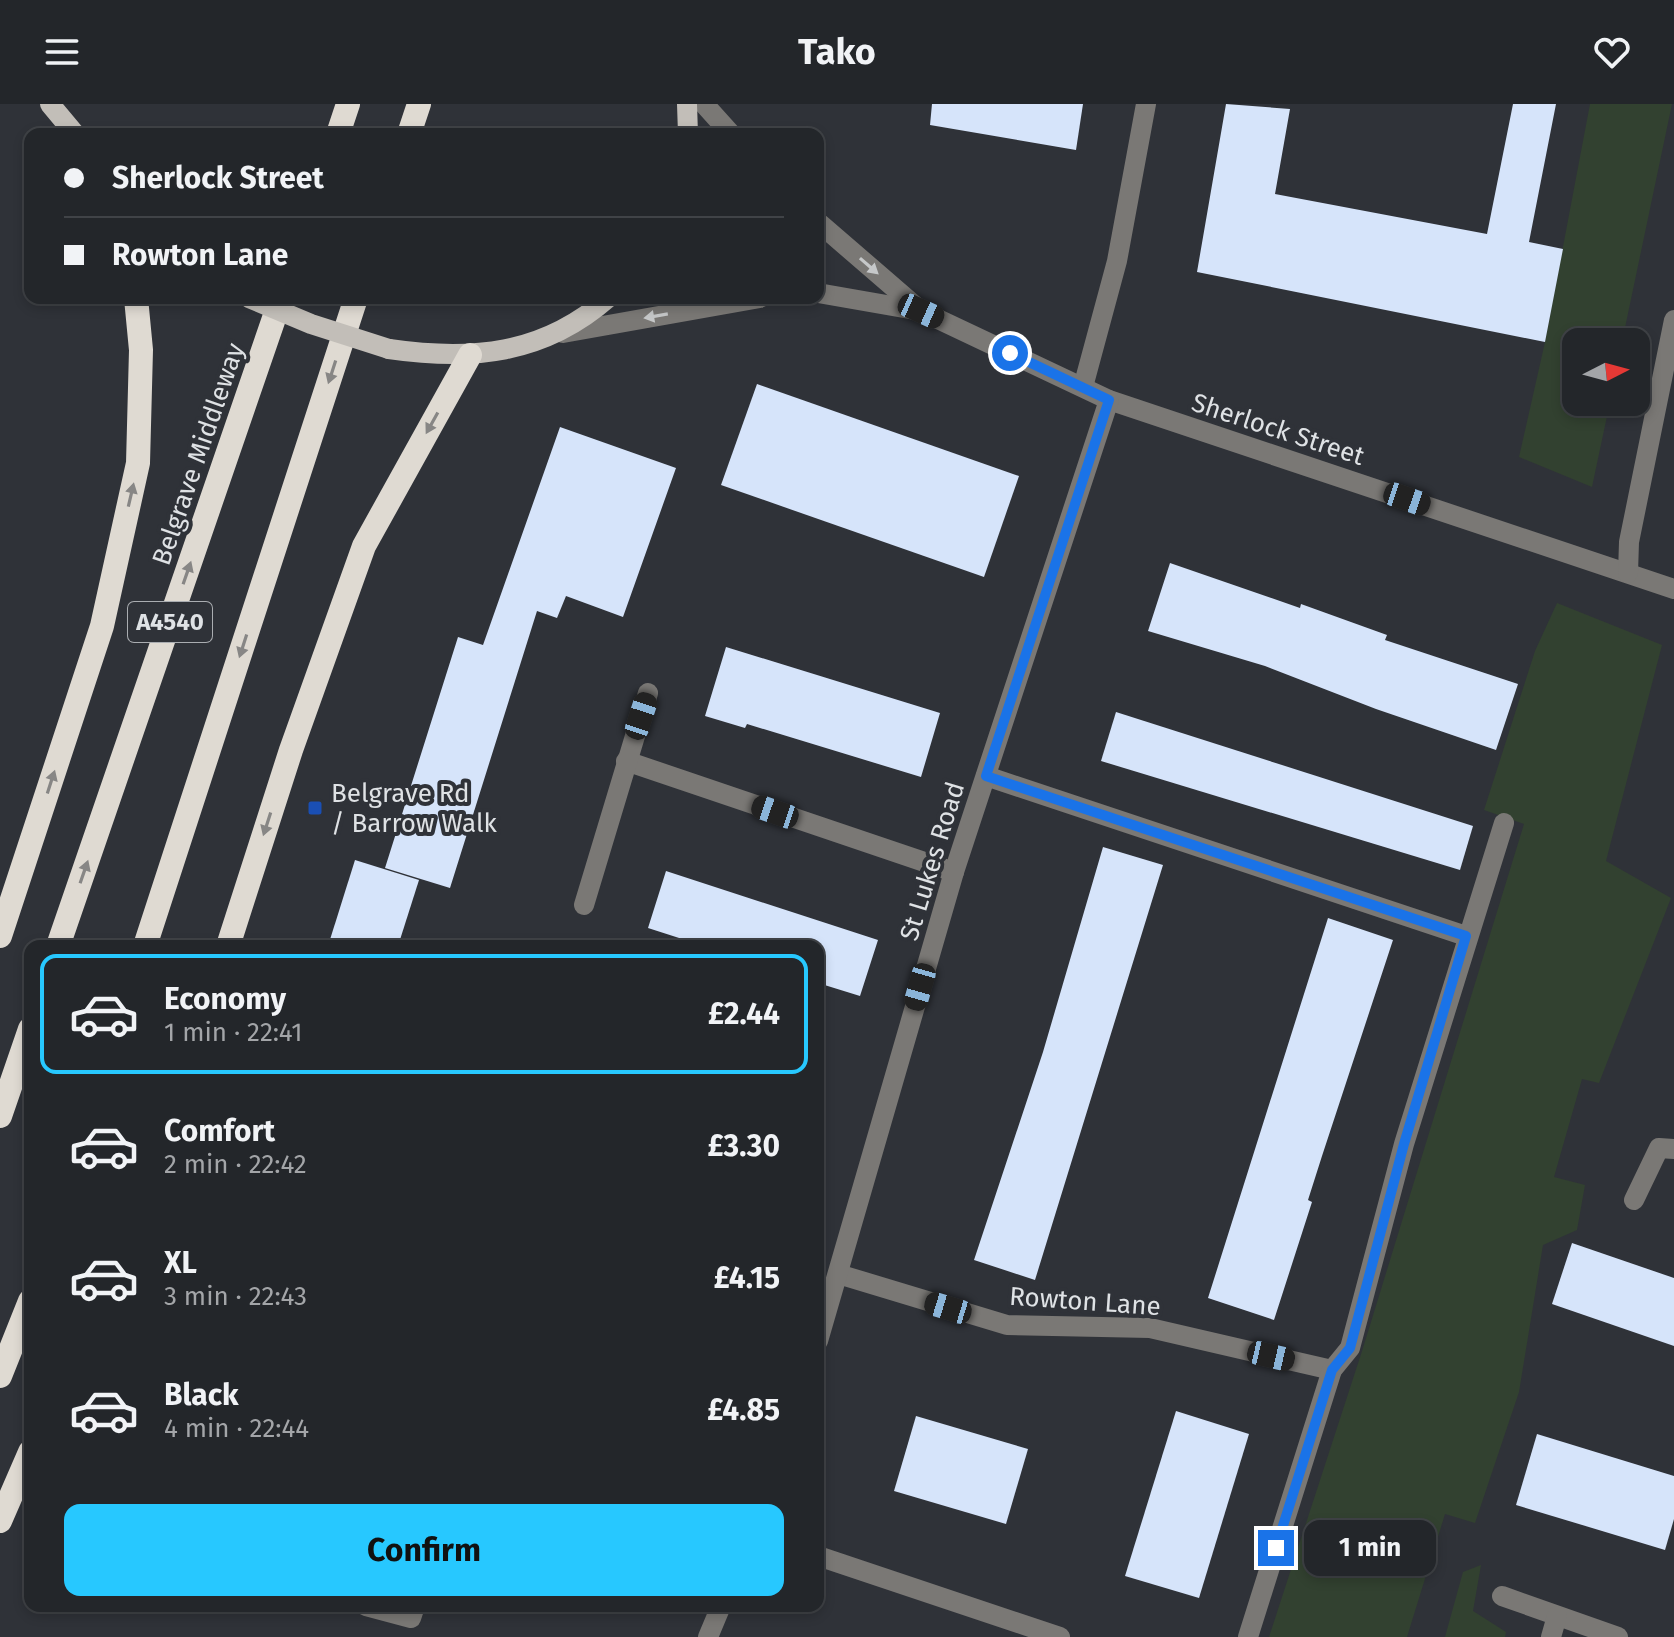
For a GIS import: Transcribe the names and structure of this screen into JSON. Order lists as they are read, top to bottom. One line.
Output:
{"streets":{"highway":["Belgrave Middleway","A4540"],"street":["Sherlock Street","St Lukes Road","Rowton Lane"]},"crossings":[["Sherlock Street","St Lukes Road"],["St Lukes Road","Rowton Lane"]],"places":{"transit":["Belgrave Rd / Barrow Walk"]},"north":"right","page":{"header":"Tako","banner":["Sherlock Street","Rowton Lane"],"list":[{"name":"Economy","note":"1 min · 22:41","value":"£2.44"},{"name":"Comfort","note":"2 min · 22:42","value":"£3.30"},{"name":"XL","note":"3 min · 22:43","value":"£4.15"},{"name":"Black","note":"4 min · 22:44","value":"£4.85"}],"buttons":"Confirm","bubble":"1 min"}}
